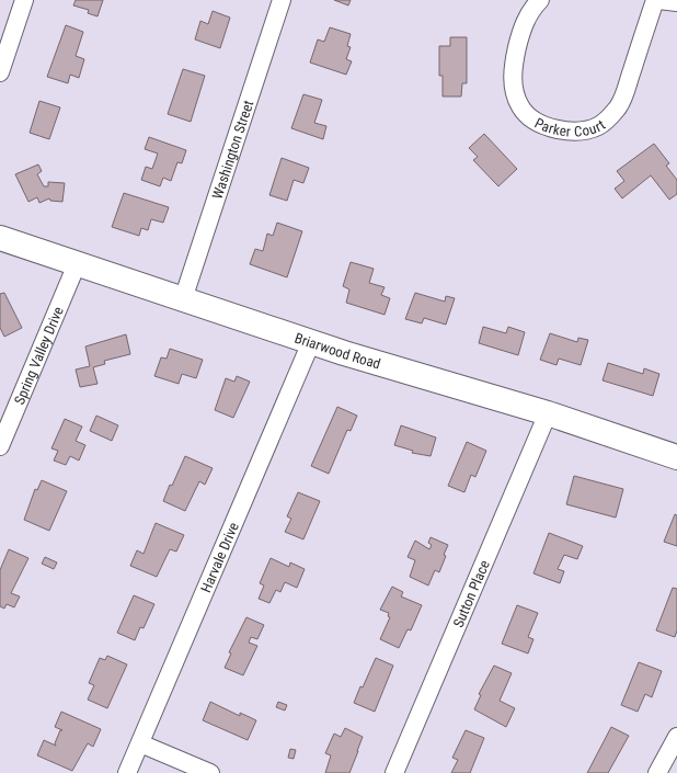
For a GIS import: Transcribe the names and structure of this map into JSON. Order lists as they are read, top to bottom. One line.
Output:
{"streets":{"street":["Parker Court","Washington Street","Briarwood Road","Spring Valley Drive","Harvale Drive","Sutton Place"]},"crossings":[["Washington Street","Briarwood Road"],["Briarwood Road","Spring Valley Drive"],["Briarwood Road","Harvale Drive"],["Briarwood Road","Sutton Place"]]}
